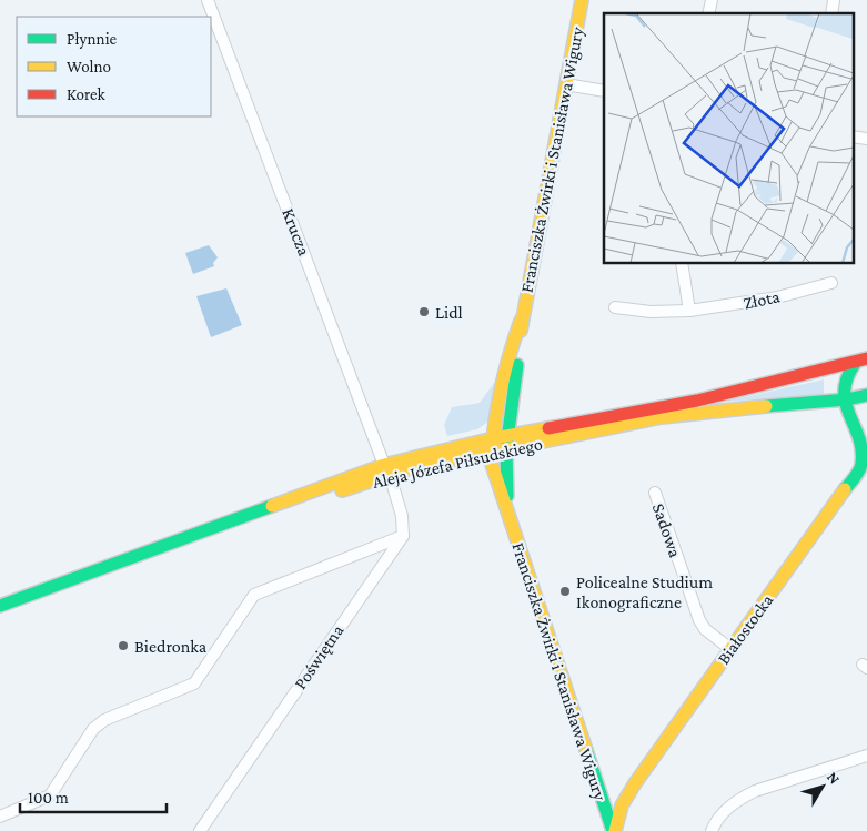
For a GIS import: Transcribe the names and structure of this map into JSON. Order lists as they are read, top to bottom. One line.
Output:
{"streets":{"main road":["Franciszka Żwirki i Stanisława Wigury","Aleja Józefa Piłsudskiego","Białostocka"],"street":["Krucza","Złota","Sadowa","Poświętna"]},"crossings":[["Franciszka Żwirki i Stanisława Wigury","Aleja Józefa Piłsudskiego"],["Franciszka Żwirki i Stanisława Wigury","Białostocka"],["Krucza","Aleja Józefa Piłsudskiego"],["Aleja Józefa Piłsudskiego","Białostocka"],["Sadowa","Białostocka"]],"places":["Lidl","Policealne Studium Ikonograficzne","Biedronka"],"legend":["Płynnie","Wolno","Korek"],"scale_bar":"100 m","north":"top right"}
